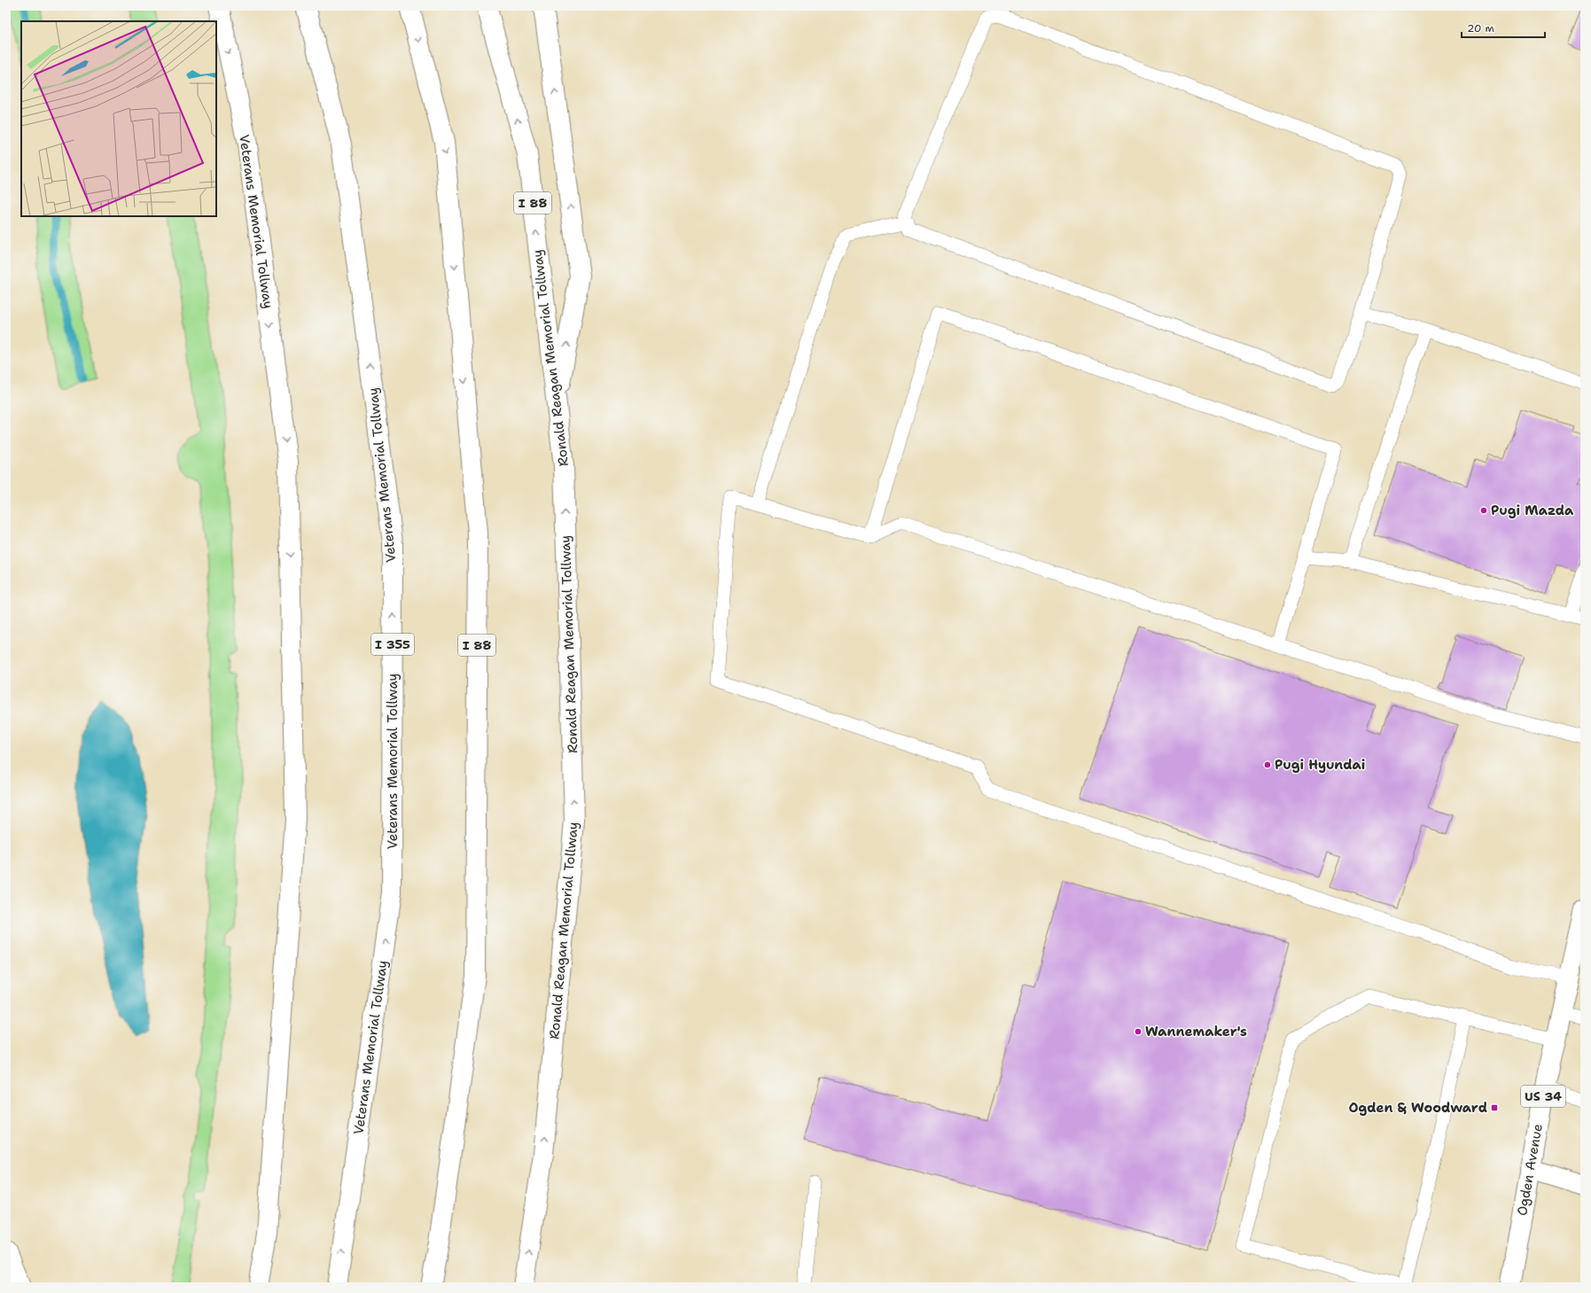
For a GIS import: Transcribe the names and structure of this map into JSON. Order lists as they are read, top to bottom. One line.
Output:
{"streets":{"main road":["I 88","Veterans Memorial Tollway","Ronald Reagan Memorial Tollway","I 355","US 34","Ogden Avenue"]},"places":{"other":["Pugi Mazda","Pugi Hyundai","Wannemaker's"],"transit":["Ogden & Woodward"]},"scale_bar":"20 m"}
